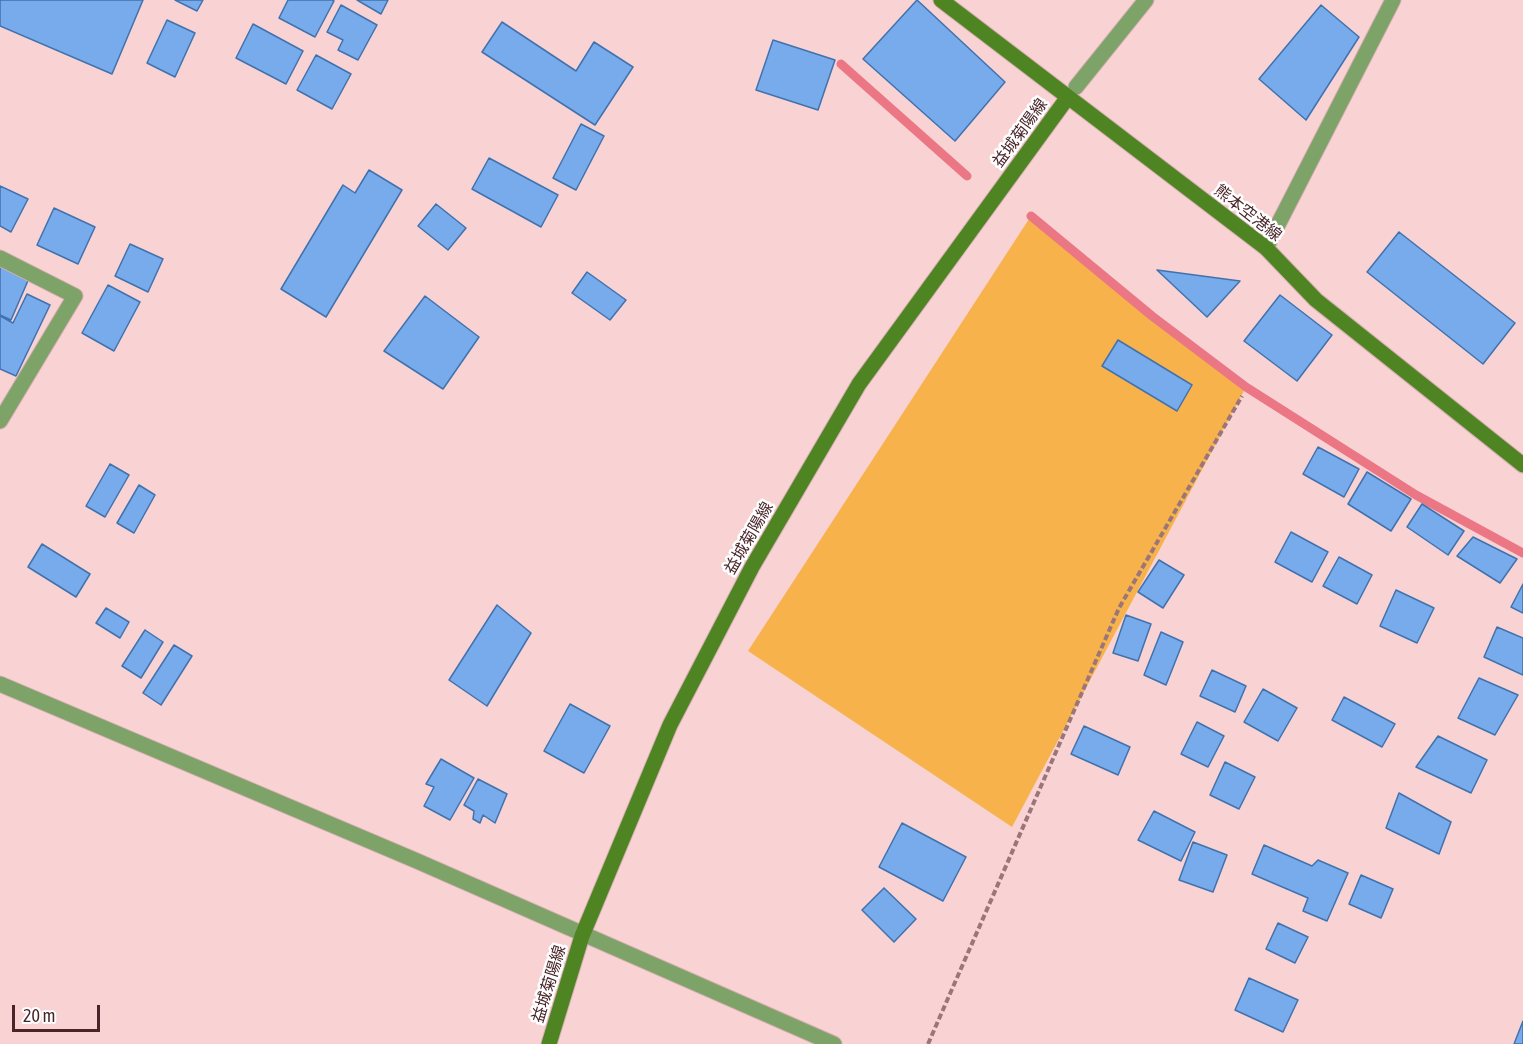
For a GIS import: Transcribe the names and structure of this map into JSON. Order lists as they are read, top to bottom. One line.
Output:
{"streets":{"main road":["益城菊陽線","熊本空港線"]},"crossings":[["益城菊陽線","熊本空港線"]],"scale_bar":"20 m"}
